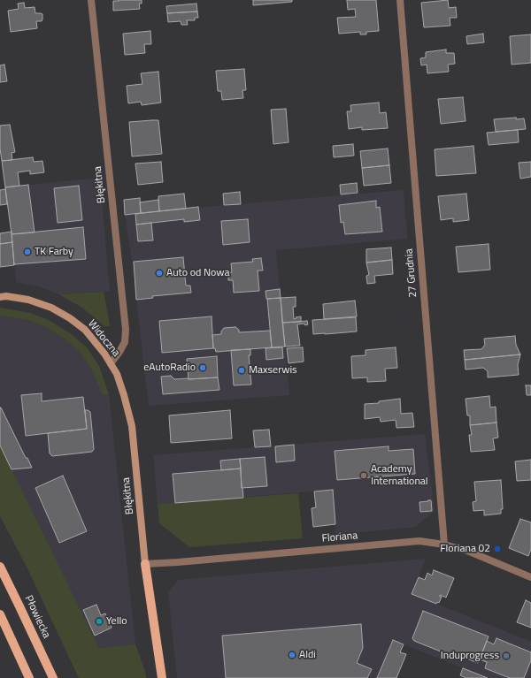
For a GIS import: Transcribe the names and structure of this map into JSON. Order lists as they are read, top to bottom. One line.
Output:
{"streets":{"main road":["Błękitna","Widoczna","Płowiecka"],"street":["27 Grudnia","Floriana"]},"crossings":[["Błękitna","Widoczna"],["Błękitna","Floriana"],["27 Grudnia","Floriana"]],"places":["TK Farby","Auto od Nowa","eAutoRadio","Maxserwis","Academy International","Floriana 02","Yello","Aldi","Induprogress"]}
